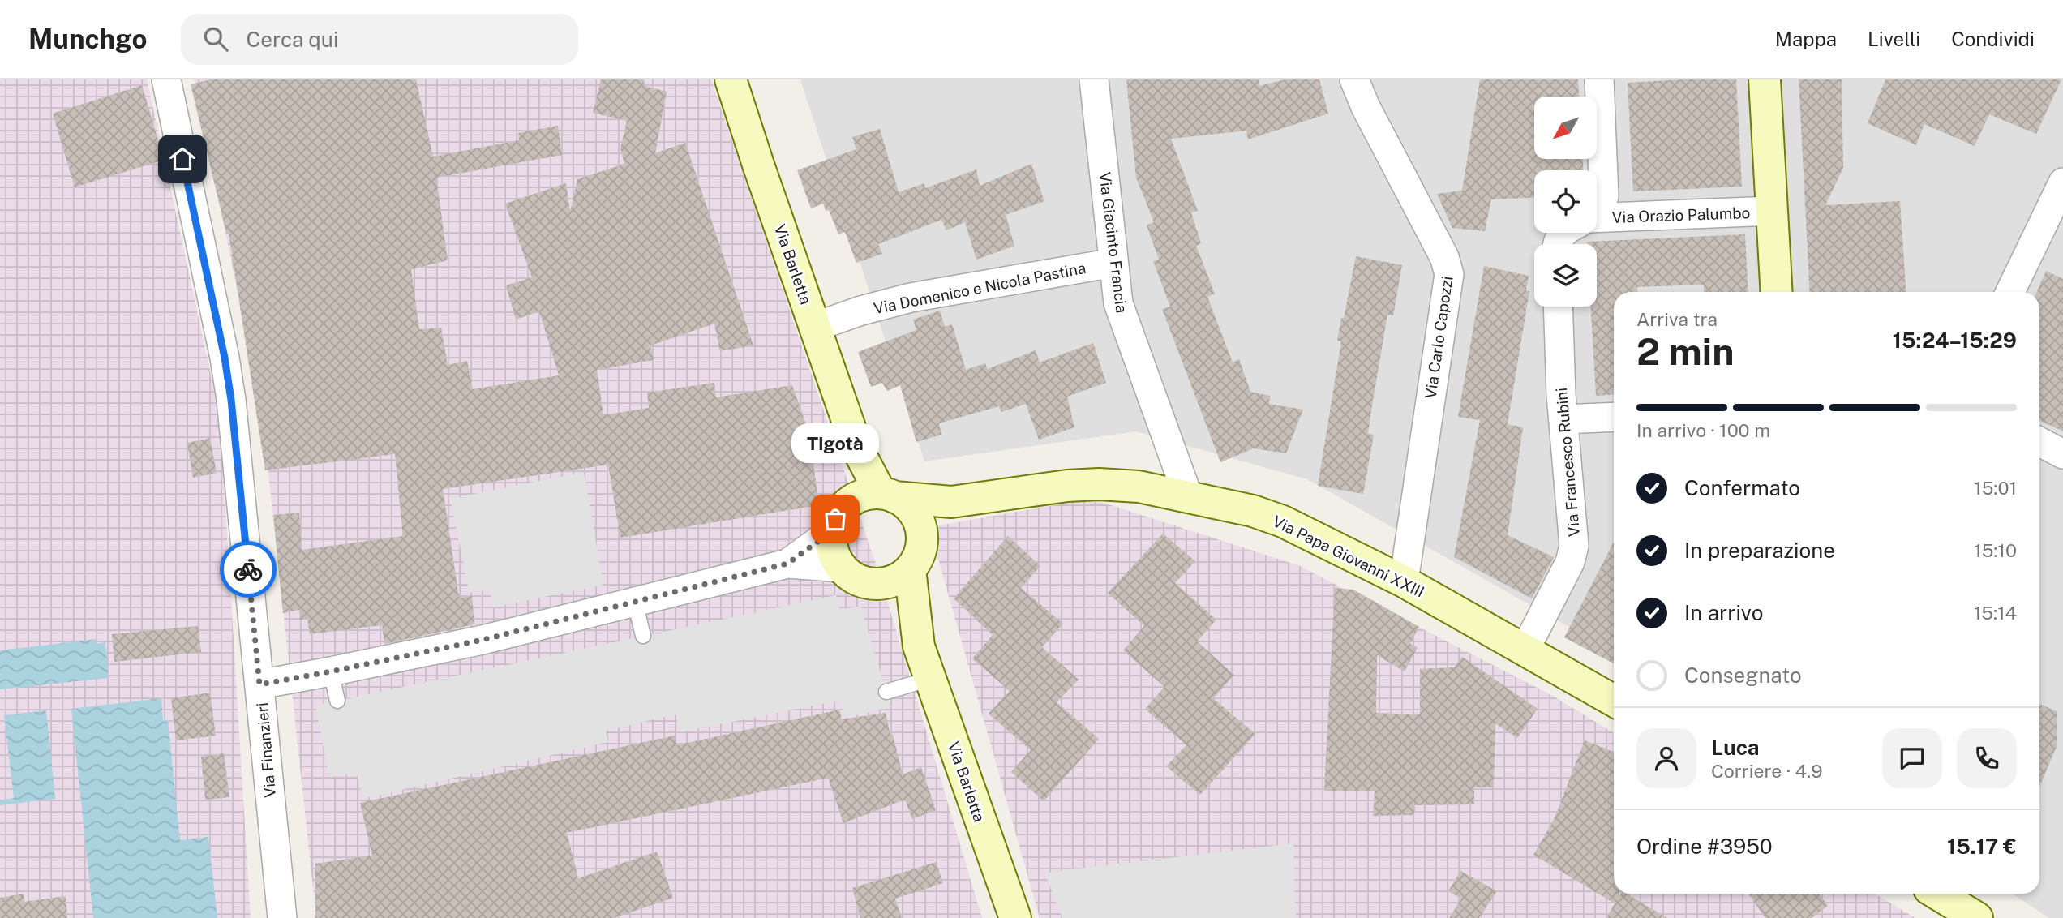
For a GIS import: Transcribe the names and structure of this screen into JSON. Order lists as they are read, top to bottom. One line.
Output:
{"streets":{"main road":["Via Barletta","Via Papa Giovanni XXIII"],"street":["Via Orazio Palumbo","Via Giacinto Francia","Via Domenico e Nicola Pastina","Via Carlo Capozzi","Via Francesco Rubini","Via Finanzieri"]},"crossings":[["Via Giacinto Francia","Via Domenico e Nicola Pastina"],["Via Giacinto Francia","Via Papa Giovanni XXIII"],["Via Barletta","Via Domenico e Nicola Pastina"],["Via Barletta","Via Papa Giovanni XXIII"],["Via Carlo Capozzi","Via Papa Giovanni XXIII"],["Via Francesco Rubini","Via Papa Giovanni XXIII"]],"places":["Tigotà"],"north":"bottom left","page":{"header":"Munchgo","search":"Cerca qui","nav":["Mappa","Livelli","Condividi"],"heading":["2 min","Arriva tra","15:24–15:29"],"panel":["Luca","Corriere · 4.9","Ordine #3950","15.17 €"],"bar":"In arrivo · 100 m","bubble":"Tigotà","list":[["Confermato","15:01"],["In preparazione","15:10"],["In arrivo","15:14"],"Consegnato"]}}
